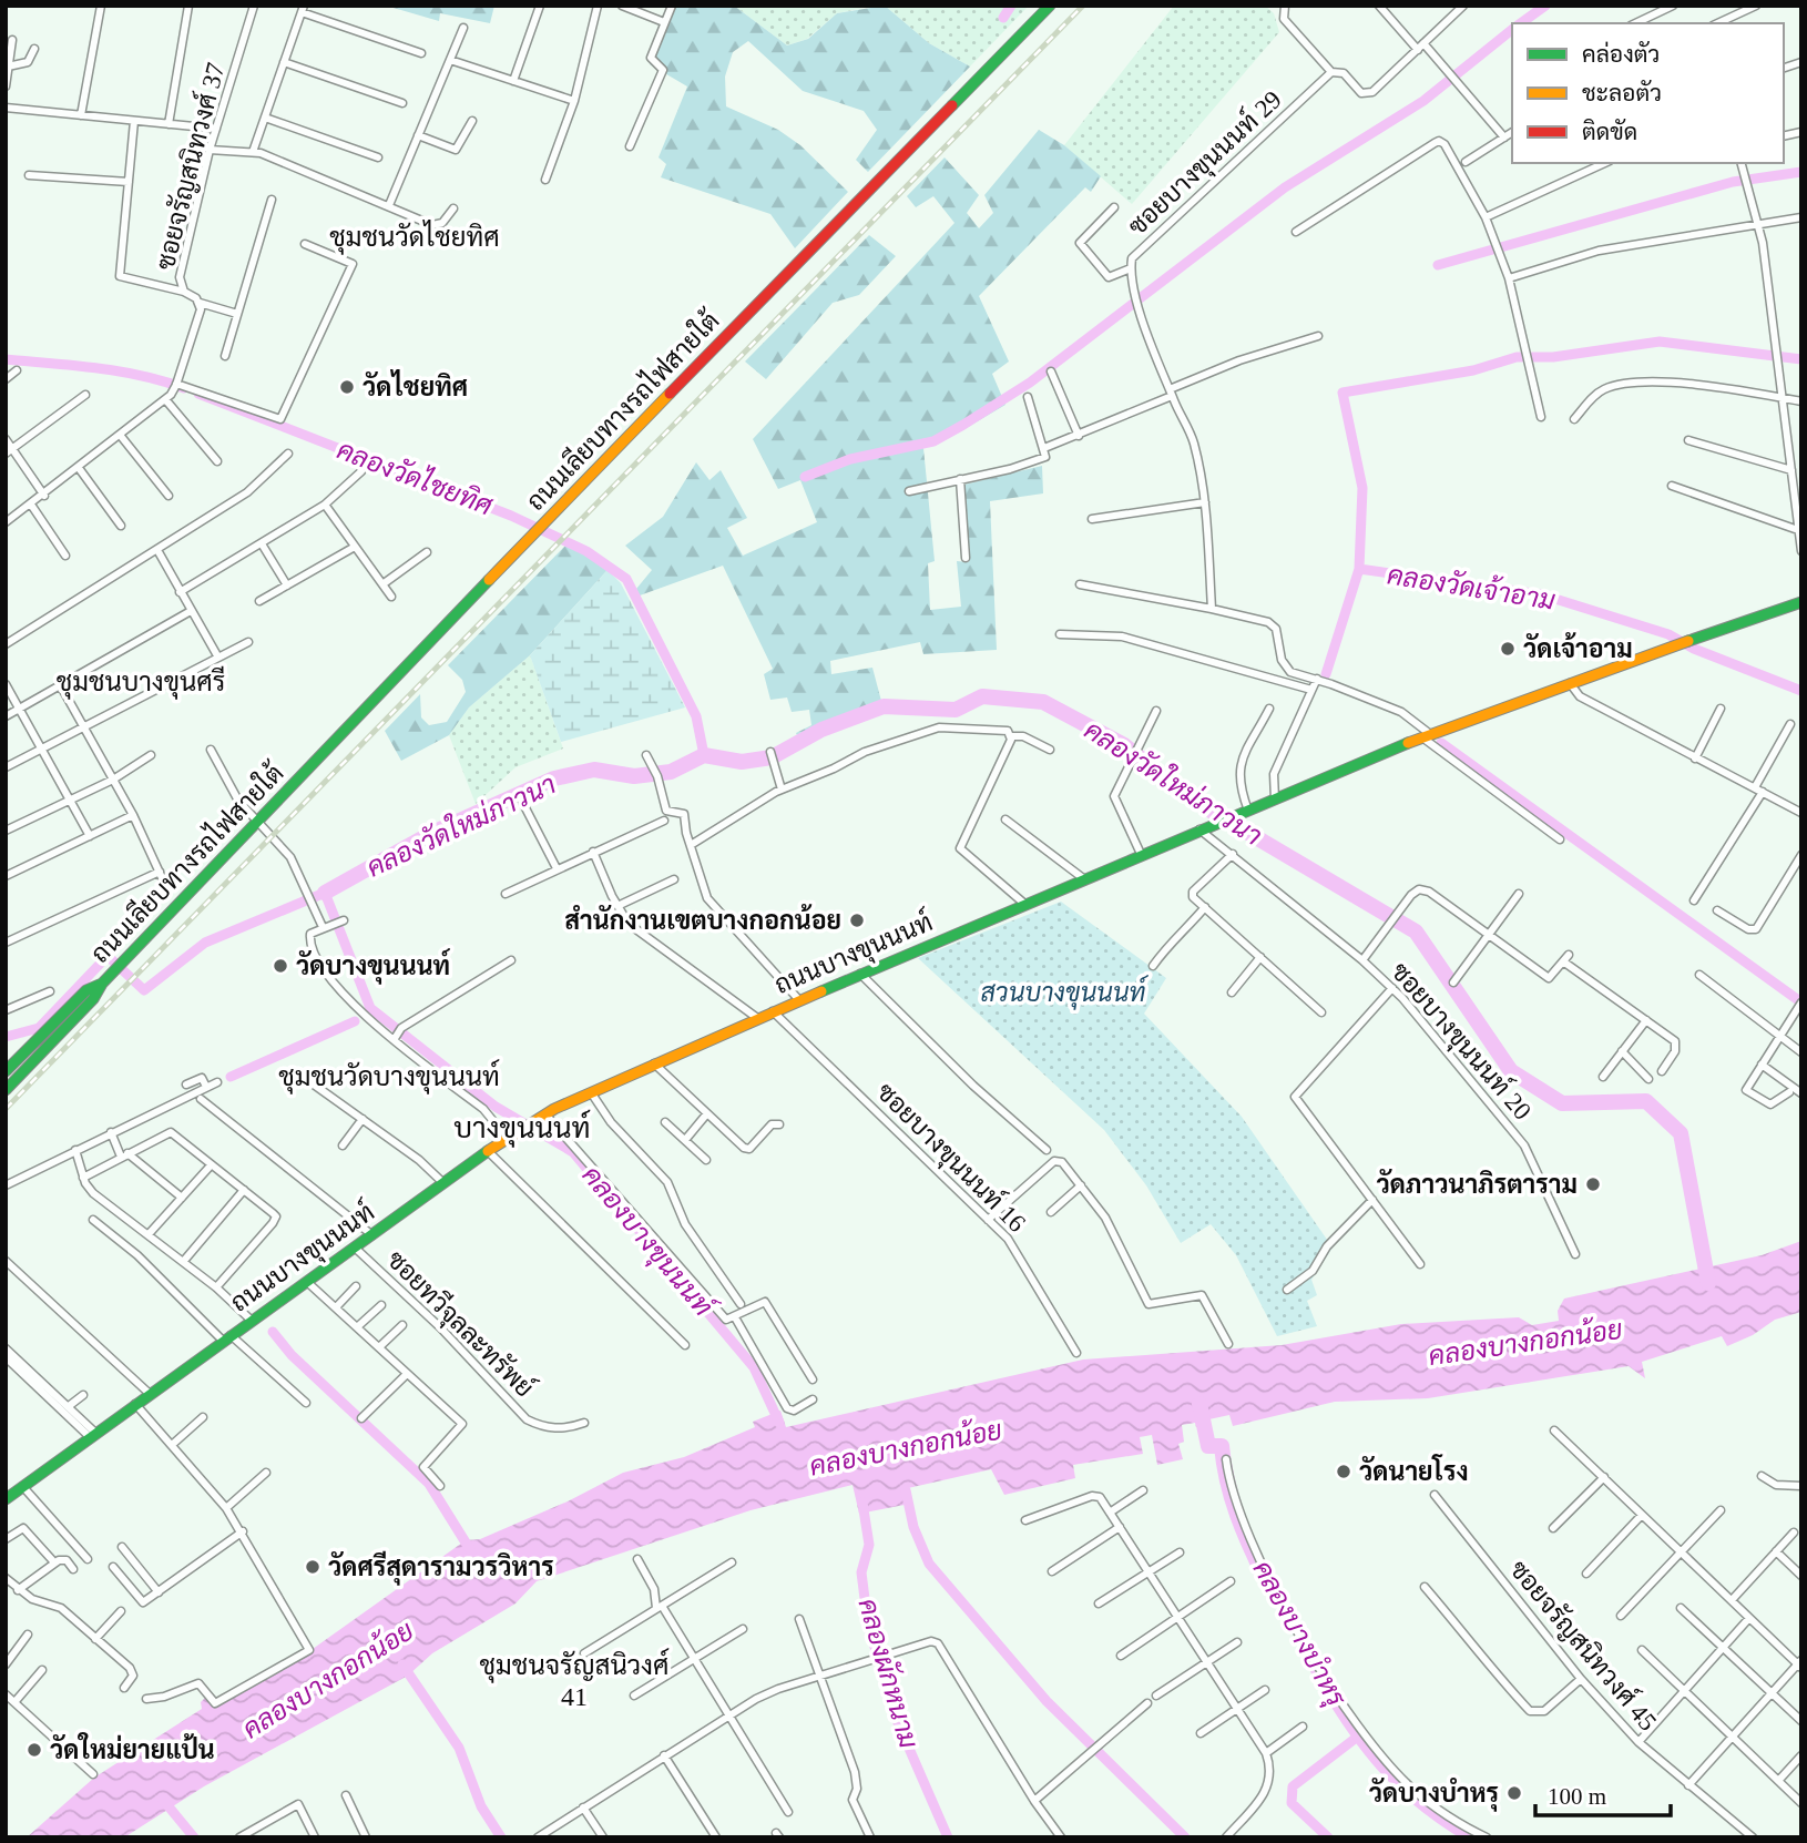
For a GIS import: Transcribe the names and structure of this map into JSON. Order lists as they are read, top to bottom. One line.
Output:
{"streets":{"street":["ซอยบางขุนนนท์ 29","ซอยจรัญสนิทวงศ์ 37","ถนนเลียบทางรถไฟสายใต้","ถนนบางขุนนนท์","ซอยบางขุนนนท์ 20","ซอยบางขุนนนท์ 16","ซอยทวีจุลละทรัพย์","ซอยจรัญสนิทวงศ์ 45"]},"crossings":[["ถนนบางขุนนนท์","ซอยบางขุนนนท์ 20"],["ถนนบางขุนนนท์","ซอยบางขุนนนท์ 16"],["ถนนบางขุนนนท์","ซอยทวีจุลละทรัพย์"]],"districts":["ชุมชนวัดไชยทิศ","ชุมชนบางขุนศรี","ชุมชนวัดบางขุนนนท์","บางขุนนนท์","ชุมชนจรัญสนิวงศ์ 41"],"water":["คลองวัดไชยทิศ","คลองวัดเจ้าอาม","คลองวัดใหม่ภาวนา","คลองบางขุนนนท์","คลองบางกอกน้อย","คลองบางบำหรุ","คลองผักหนาม"],"parks":["สวนบางขุนนนท์"],"places":["วัดไชยทิศ","วัดเจ้าอาม","สำนักงานเขตบางกอกน้อย","วัดบางขุนนนท์","วัดภาวนาภิรตาราม","วัดนายโรง","วัดศรีสุดารามวรวิหาร","วัดใหม่ยายแป้น","วัดบางบำหรุ"],"legend":["คล่องตัว","ชะลอตัว","ติดขัด"],"scale_bar":"100 m"}
